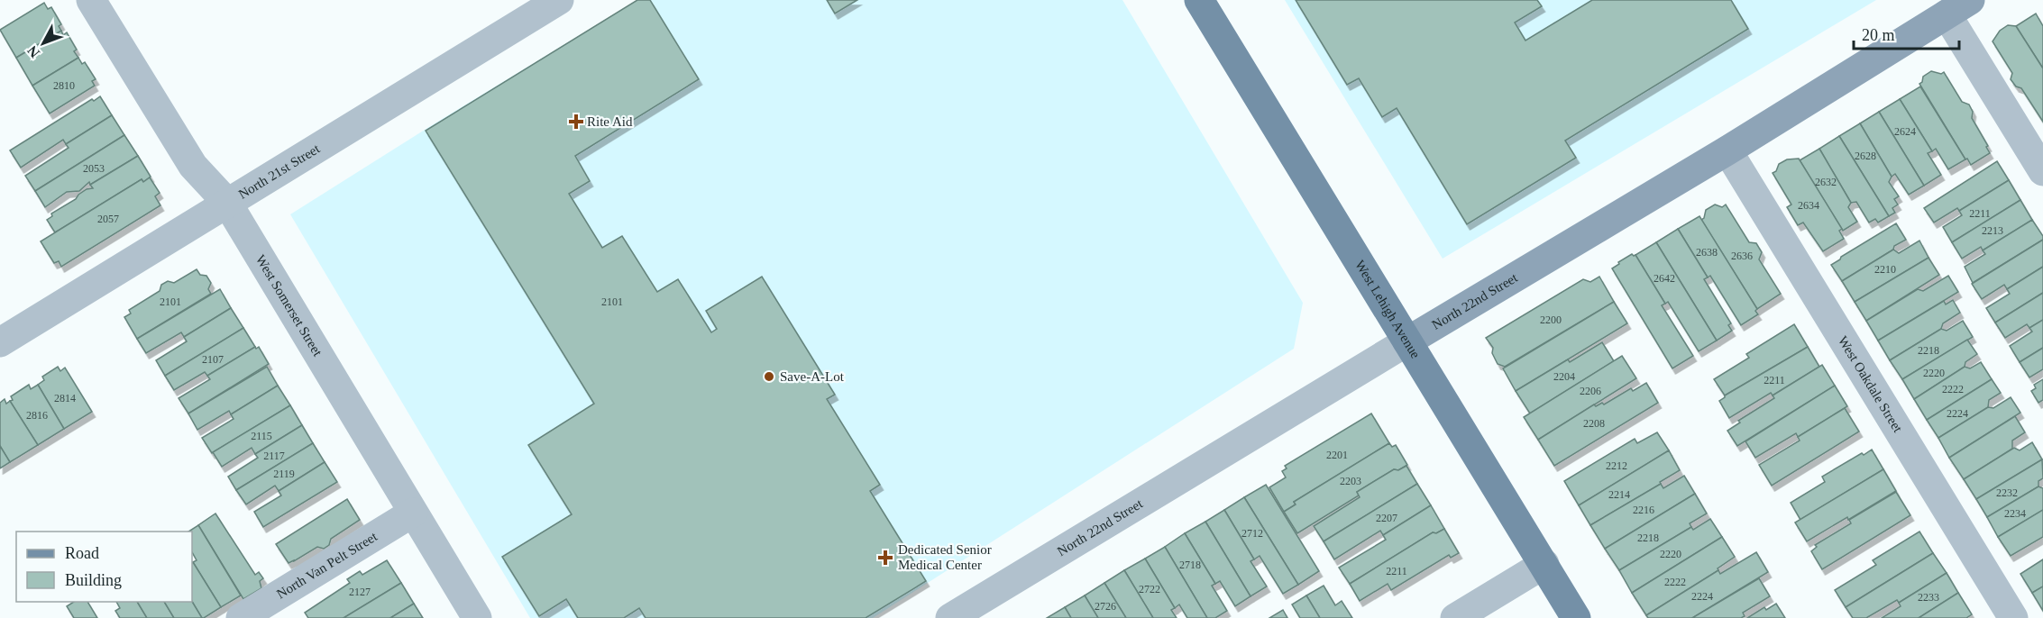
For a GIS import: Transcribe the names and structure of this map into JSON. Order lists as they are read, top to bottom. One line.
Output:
{"streets":{"main road":["North 22nd Street","West Lehigh Avenue"],"street":["North 21st Street","West Somerset Street","West Oakdale Street","North Van Pelt Street"]},"crossings":[["North 21st Street","West Somerset Street"],["North 22nd Street","West Lehigh Avenue"],["North 22nd Street","West Oakdale Street"],["West Somerset Street","North Van Pelt Street"]],"places":{"health":["Rite Aid","Dedicated Senior Medical Center"],"other":["Save-A-Lot"]},"house_numbers":["2810","2624","2628","2053","2632","2634","2211","2057","2213","2638","2636","2210","2642","2101","2101","2200","2218","2107","2220","2204","2211","2222","2206","2814","2224","2816","2208","2115","2201","2117","2212","2119","2203","2232","2214","2216","2234","2207","2712","2218","2220","2718","2211","2222","2722","2127","2224","2233","2726"],"legend":["Road","Building"],"scale_bar":"20 m","north":"bottom left"}
